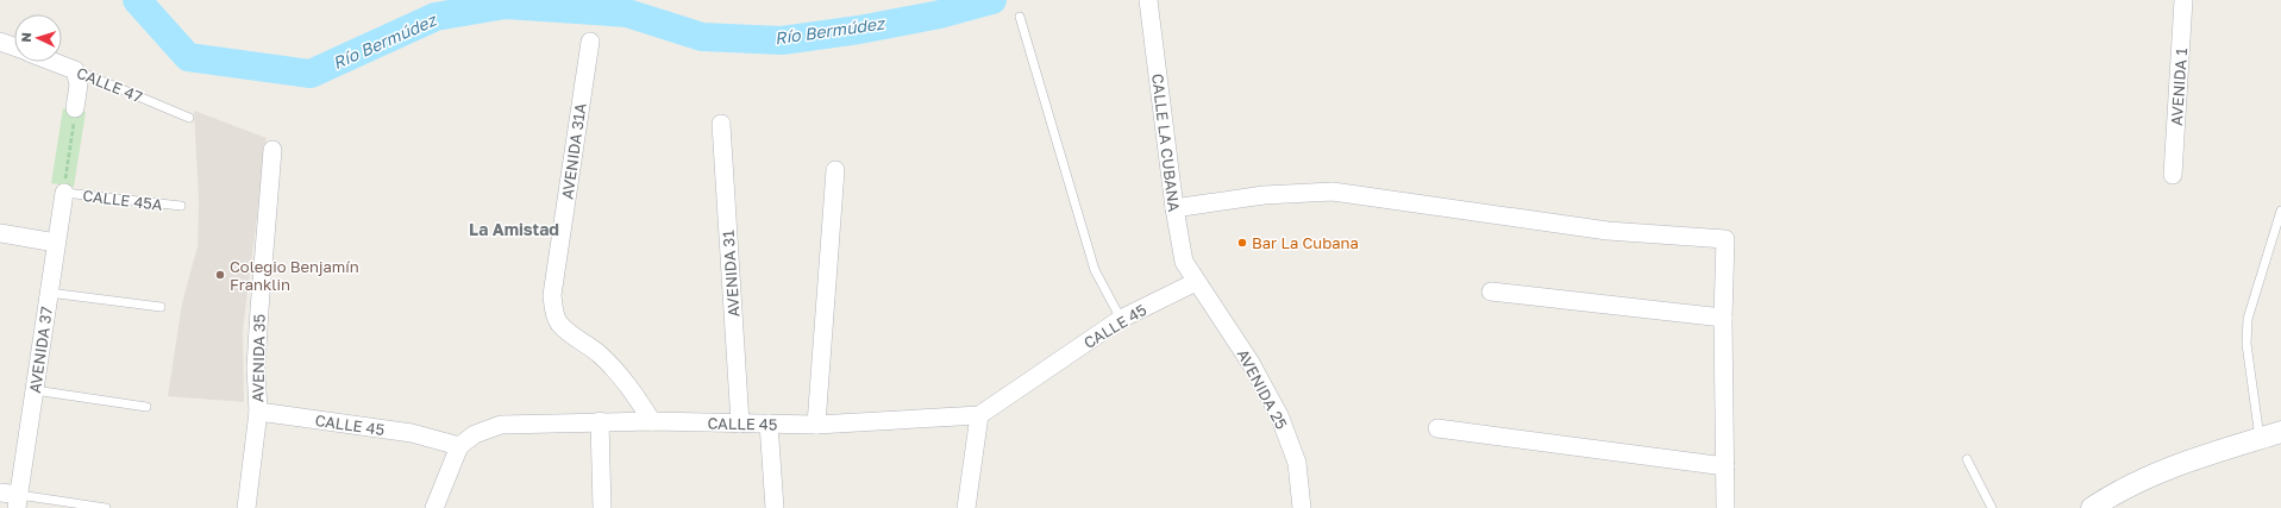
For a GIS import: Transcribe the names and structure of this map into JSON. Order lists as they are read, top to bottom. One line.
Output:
{"streets":{"street":["CALLE 47","AVENIDA 1","CALLE LA CUBANA","AVENIDA 31A","AVENIDA 31","CALLE 45","AVENIDA 37","AVENIDA 35","AVENIDA 25"],"lane":["CALLE 45A"]},"crossings":[["CALLE LA CUBANA","CALLE 45"],["CALLE LA CUBANA","AVENIDA 25"],["AVENIDA 31A","CALLE 45"],["CALLE 45A","AVENIDA 37"],["AVENIDA 31","CALLE 45"],["CALLE 45","AVENIDA 35"],["CALLE 45","AVENIDA 25"]],"districts":["La Amistad"],"water":["Río Bermúdez"],"places":["Bar La Cubana","Colegio Benjamín Franklin"],"north":"left"}
